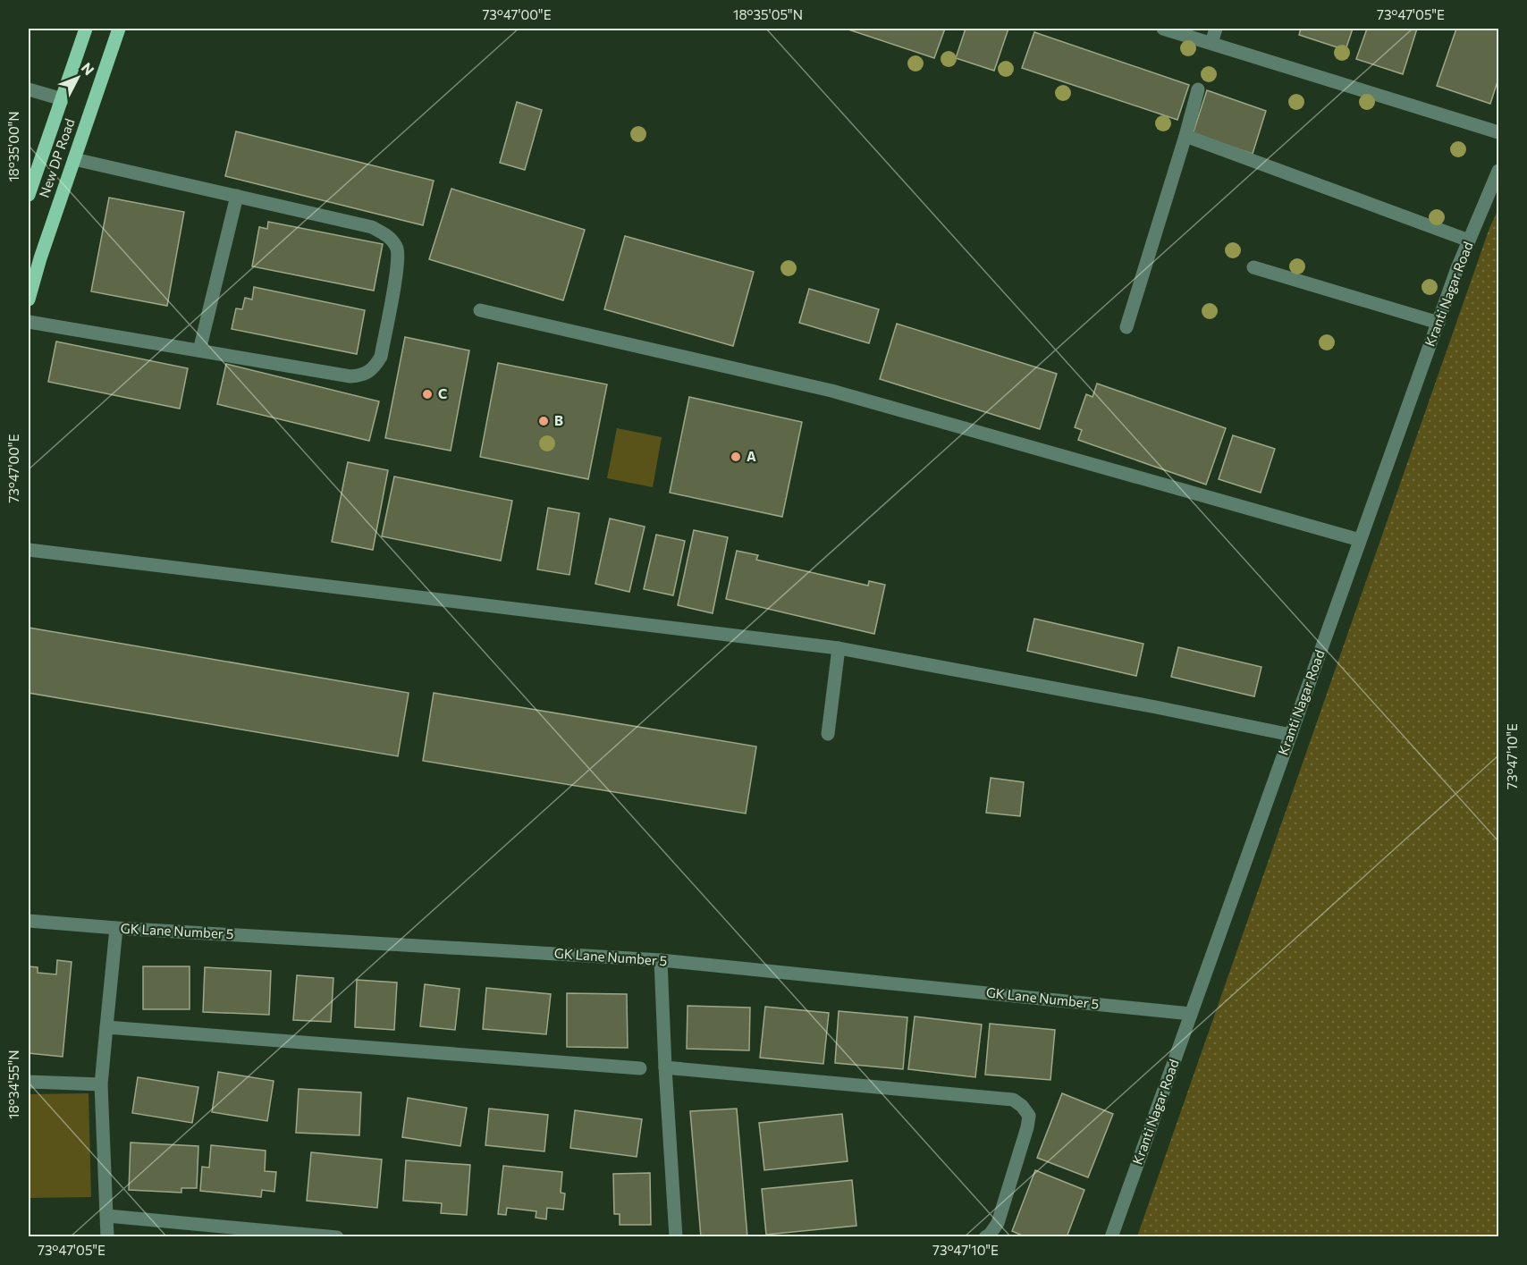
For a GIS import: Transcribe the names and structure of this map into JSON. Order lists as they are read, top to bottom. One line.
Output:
{"streets":{"main road":["New DP Road"],"street":["Kranti Nagar Road","GK Lane Number 5"]},"crossings":[["Kranti Nagar Road","GK Lane Number 5"]],"places":["C","B","A"],"north":"top right","coordinates":["73°47'00\"E","18°35'05\"N","73°47'05\"E","18°35'00\"N","73°47'10\"E","18°34'55\"N"]}
